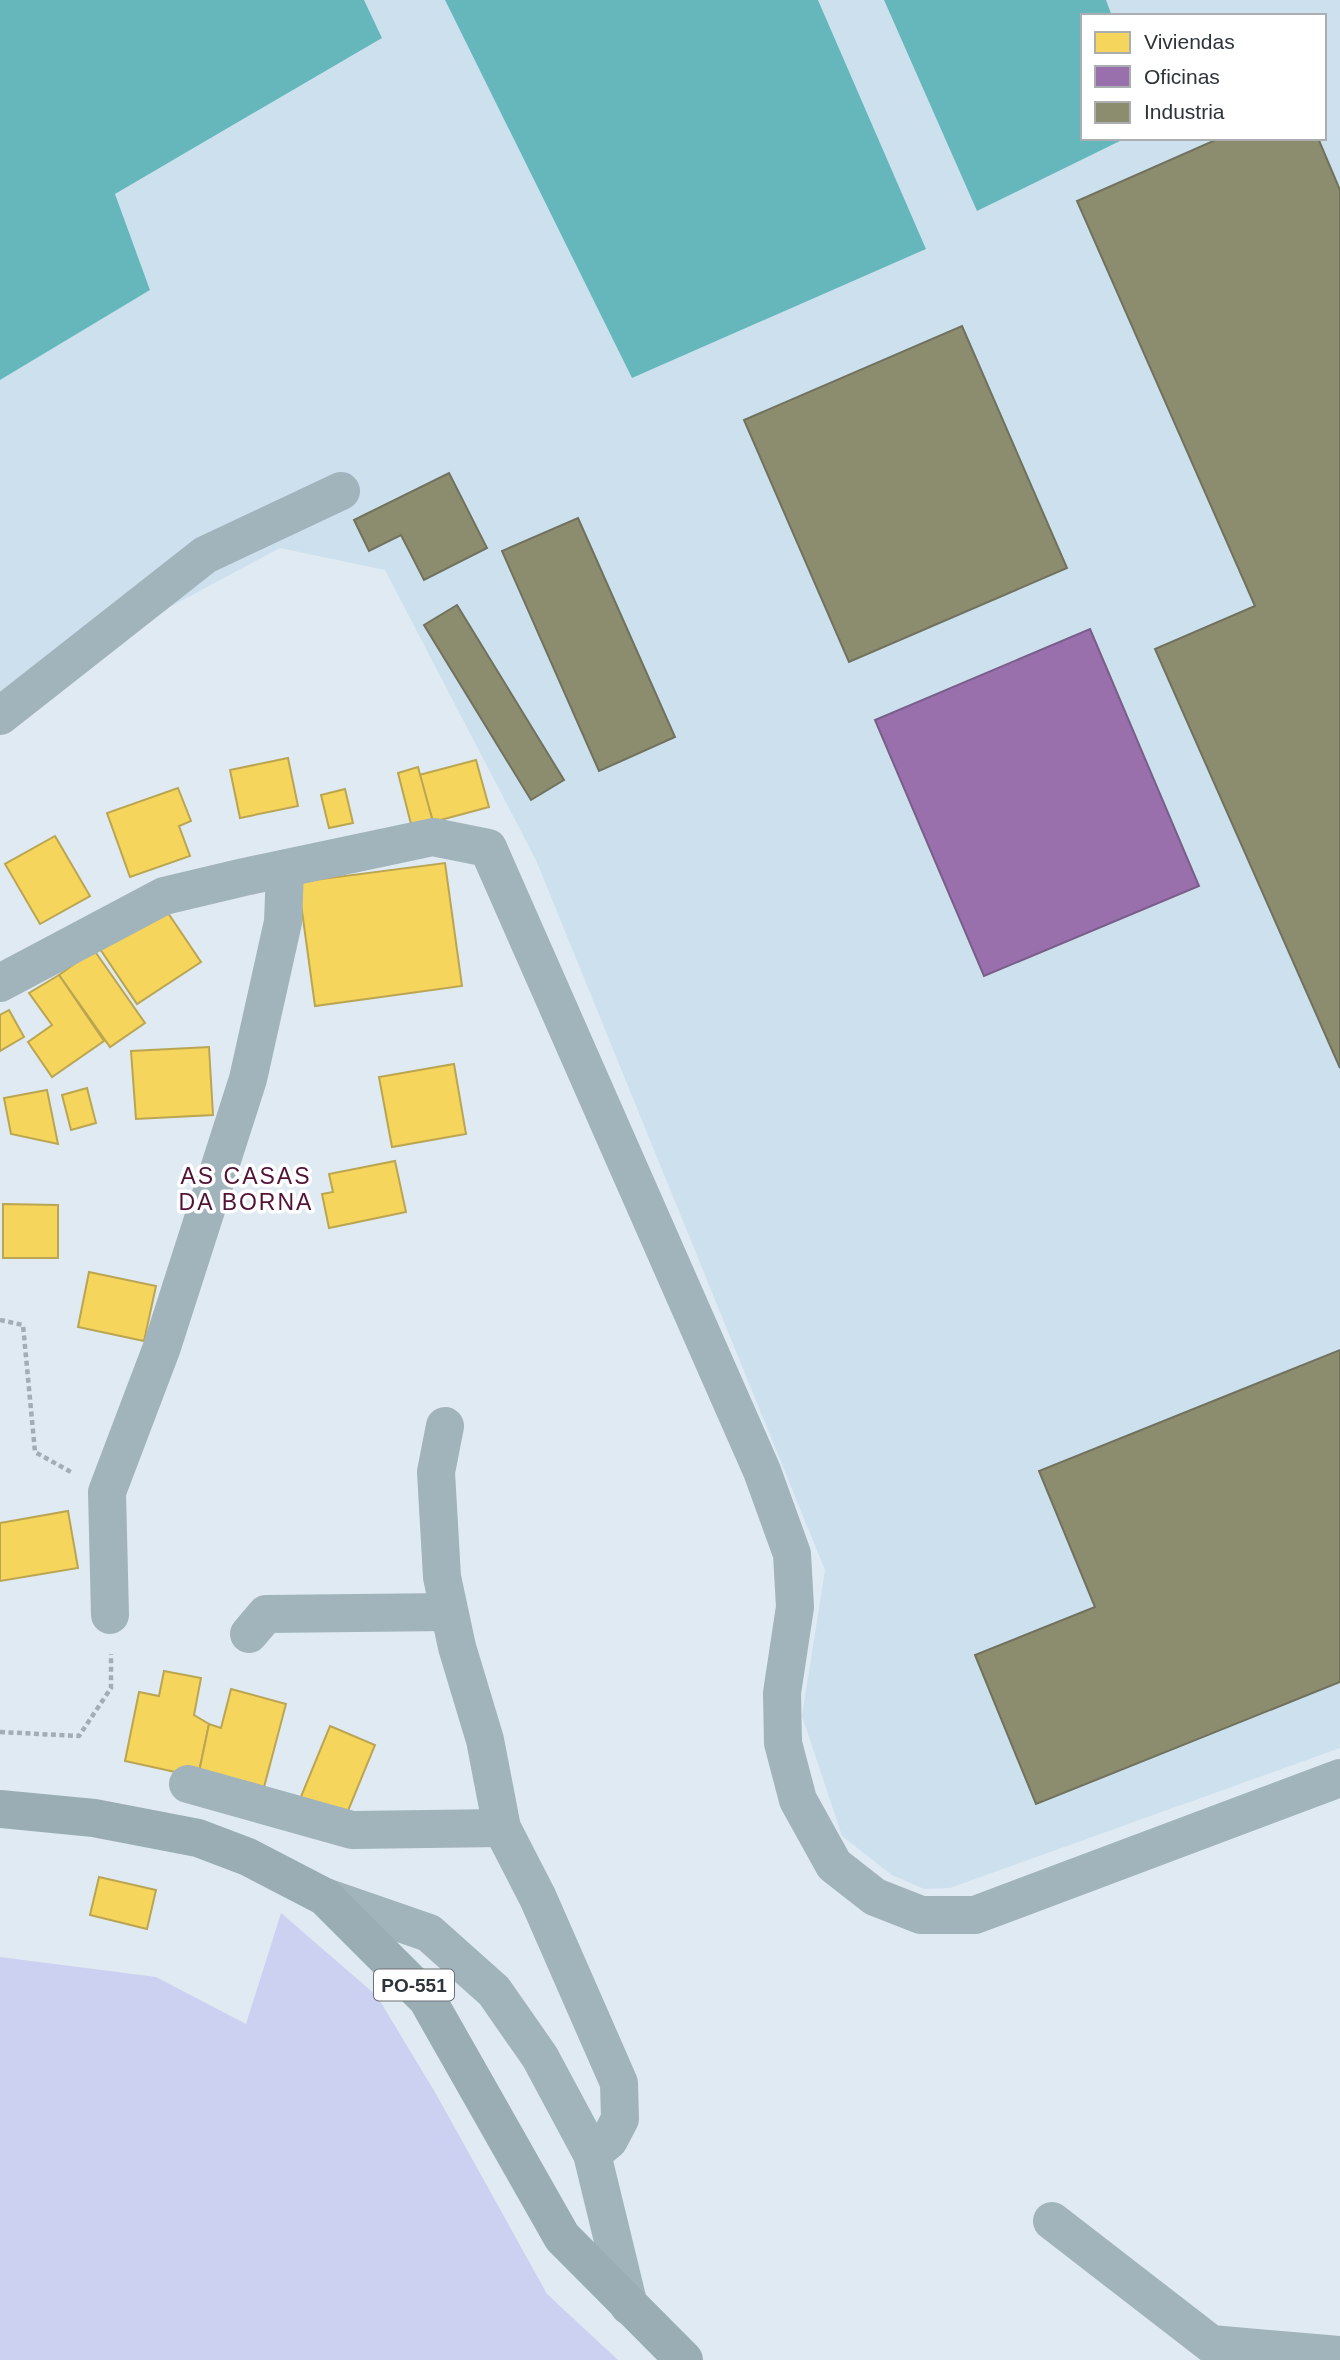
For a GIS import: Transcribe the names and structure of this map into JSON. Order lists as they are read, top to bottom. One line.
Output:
{"streets":{"main road":["PO-551"]},"districts":["AS CASAS DA BORNA"],"legend":["Viviendas","Oficinas","Industria"]}
